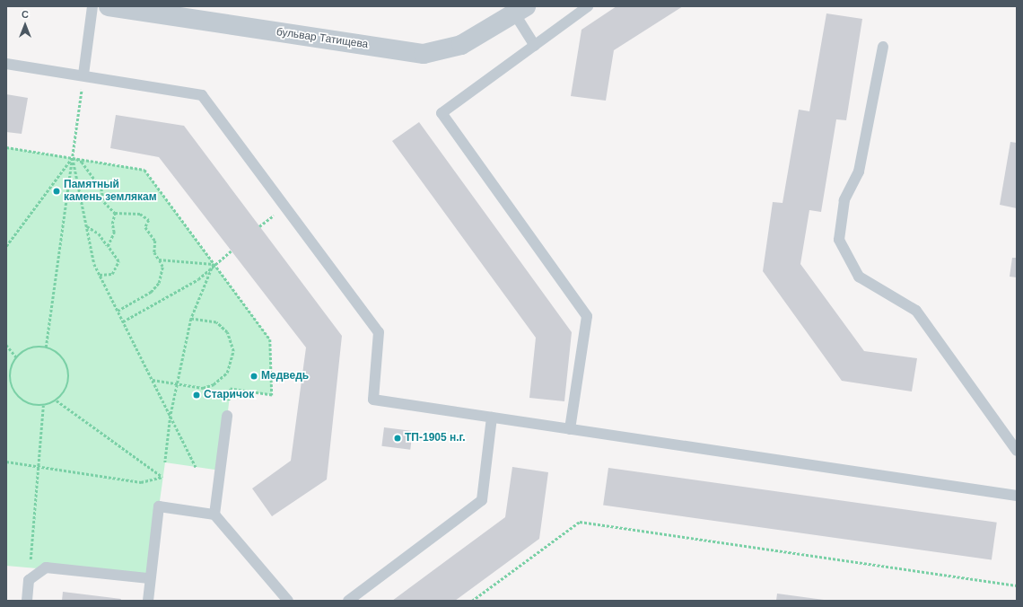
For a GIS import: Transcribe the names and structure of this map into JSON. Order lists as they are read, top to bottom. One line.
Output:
{"streets":{"street":["бульвар Татищева"]},"places":["Памятный камень землякам","Медведь","Старичок","ТП-1905 н.г."],"north":"top"}
